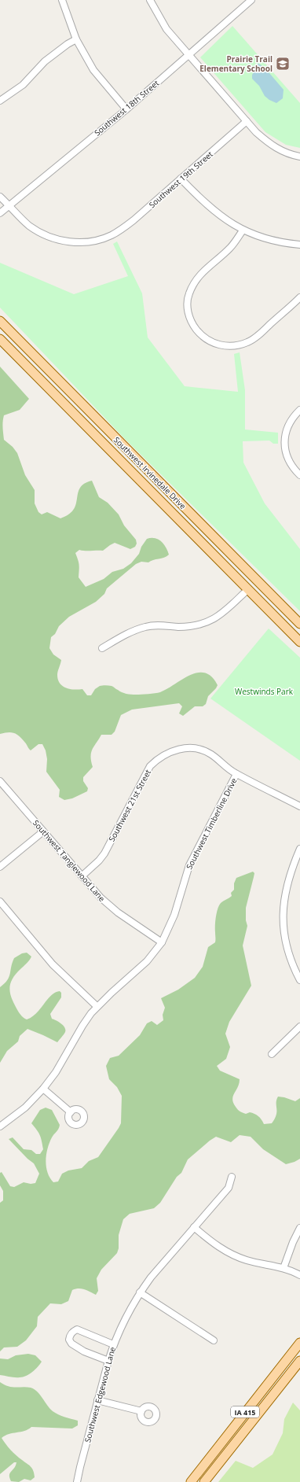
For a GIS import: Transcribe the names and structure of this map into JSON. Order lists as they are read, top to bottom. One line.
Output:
{"streets":{"main road":["Southwest Irvinedale Drive","IA 415"],"street":["Southwest 18th Street","Southwest 19th Street","Southwest 21st Street","Southwest Timberline Drive","Southwest Tanglewood Lane","Southwest Edgewood Lane"]},"crossings":[["Southwest 18th Street","Southwest 19th Street"],["Southwest 21st Street","Southwest Timberline Drive"],["Southwest 21st Street","Southwest Tanglewood Lane"],["Southwest Timberline Drive","Southwest Tanglewood Lane"]],"parks":["Westwinds Park"],"places":{"school or university":["Prairie Trail Elementary School"]}}
